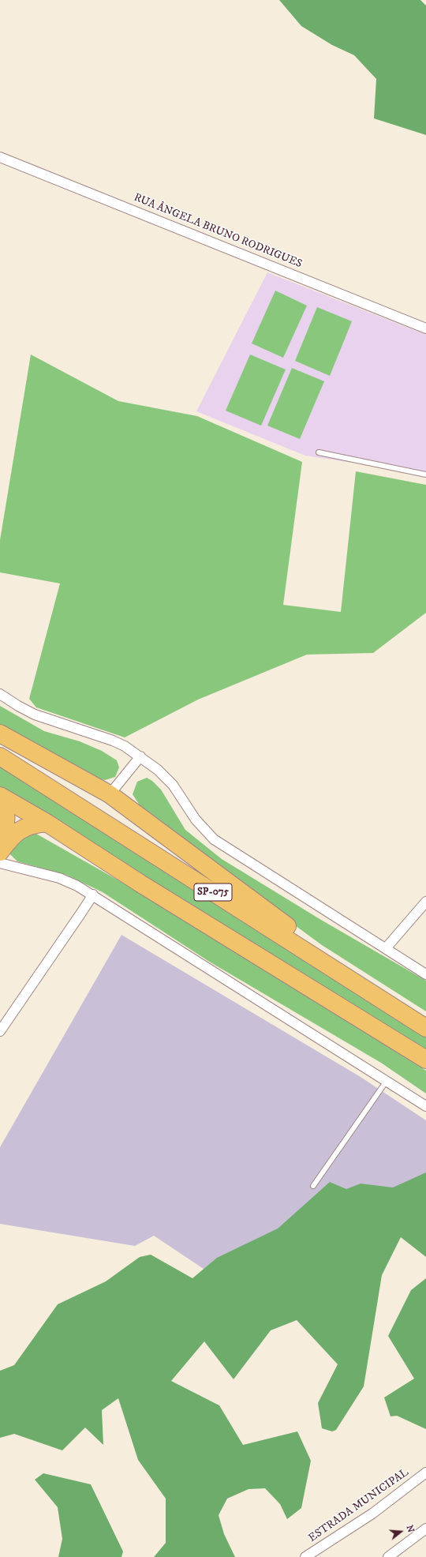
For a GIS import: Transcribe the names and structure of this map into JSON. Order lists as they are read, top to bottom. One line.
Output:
{"streets":{"highway":["SP-075"],"street":["RUA ÂNGELA BRUNO RODRIGUES","ESTRADA MUNICIPAL"]},"north":"right"}
